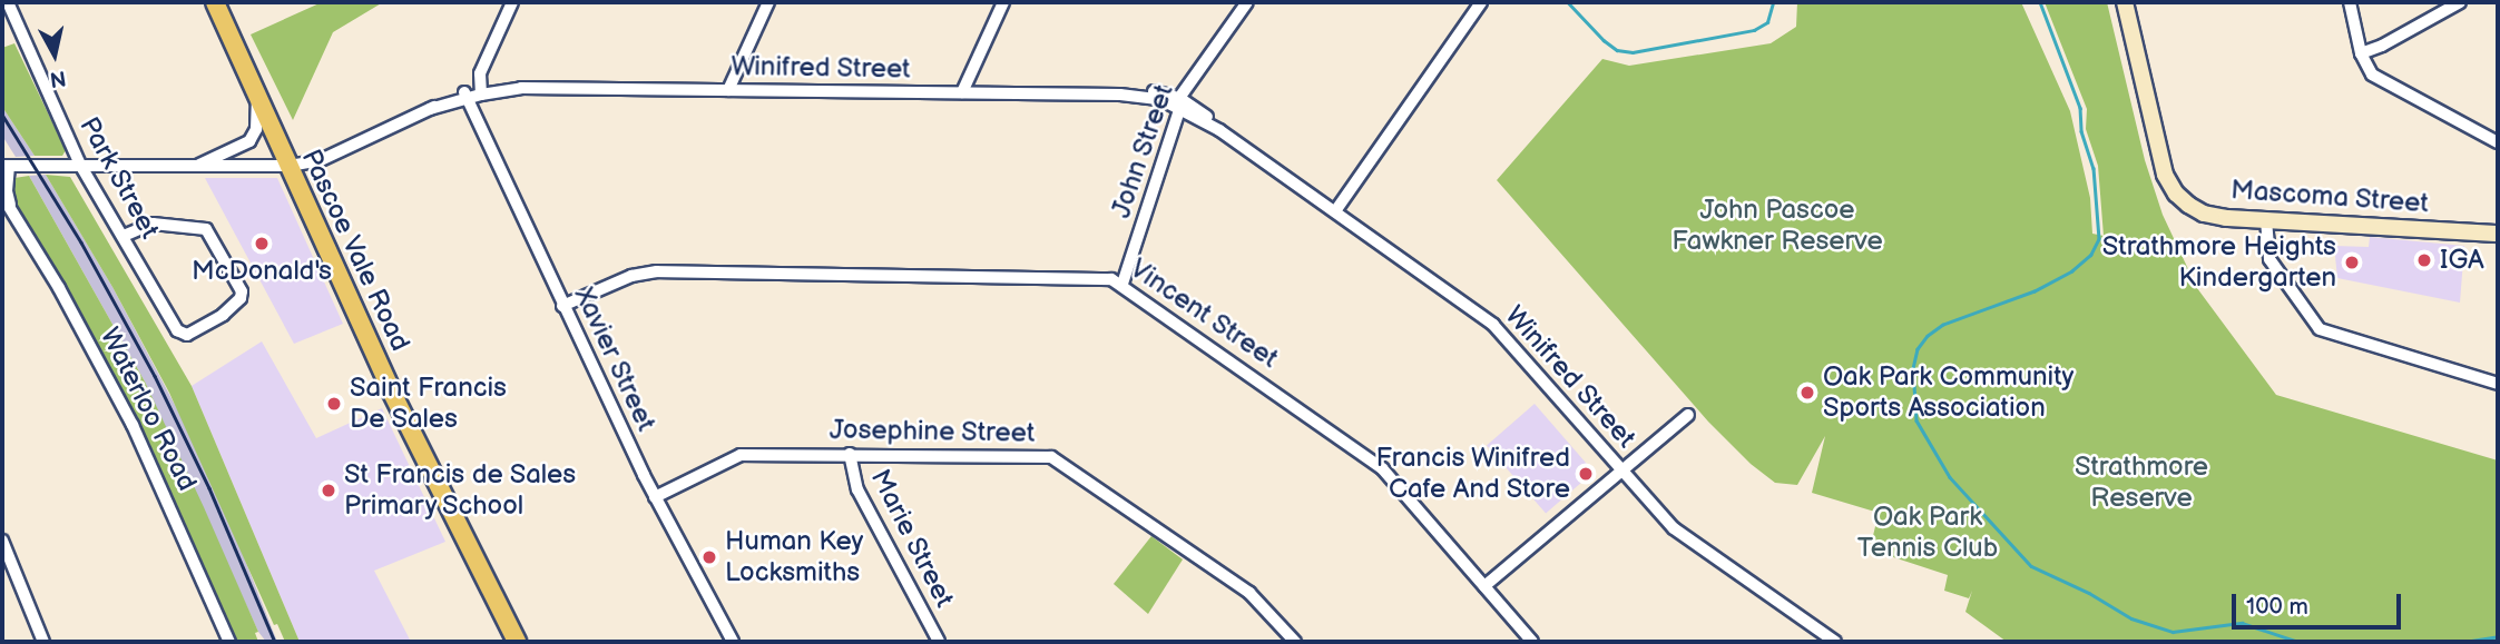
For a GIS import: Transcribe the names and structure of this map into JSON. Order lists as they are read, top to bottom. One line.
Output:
{"streets":{"main road":["Mascoma Street","Pascoe Vale Road"],"street":["Winifred Street","John Street","Park Street","Vincent Street","Xavier Street","Waterloo Road","Josephine Street","Marie Street"]},"crossings":[["Winifred Street","John Street"],["Winifred Street","Park Street"],["Winifred Street","Pascoe Vale Road"],["Winifred Street","Xavier Street"],["Winifred Street","Waterloo Road"],["John Street","Vincent Street"],["Vincent Street","Xavier Street"],["Xavier Street","Josephine Street"],["Josephine Street","Marie Street"]],"parks":["John Pascoe Fawkner Reserve","Strathmore Reserve","Oak Park Tennis Club"],"places":["McDonald's","IGA","Strathmore Heights Kindergarten","Oak Park Community Sports Association","Saint Francis De Sales","Francis Winifred Cafe And Store","St Francis de Sales Primary School","Human Key Locksmiths"],"scale_bar":"100 m","north":"bottom"}
